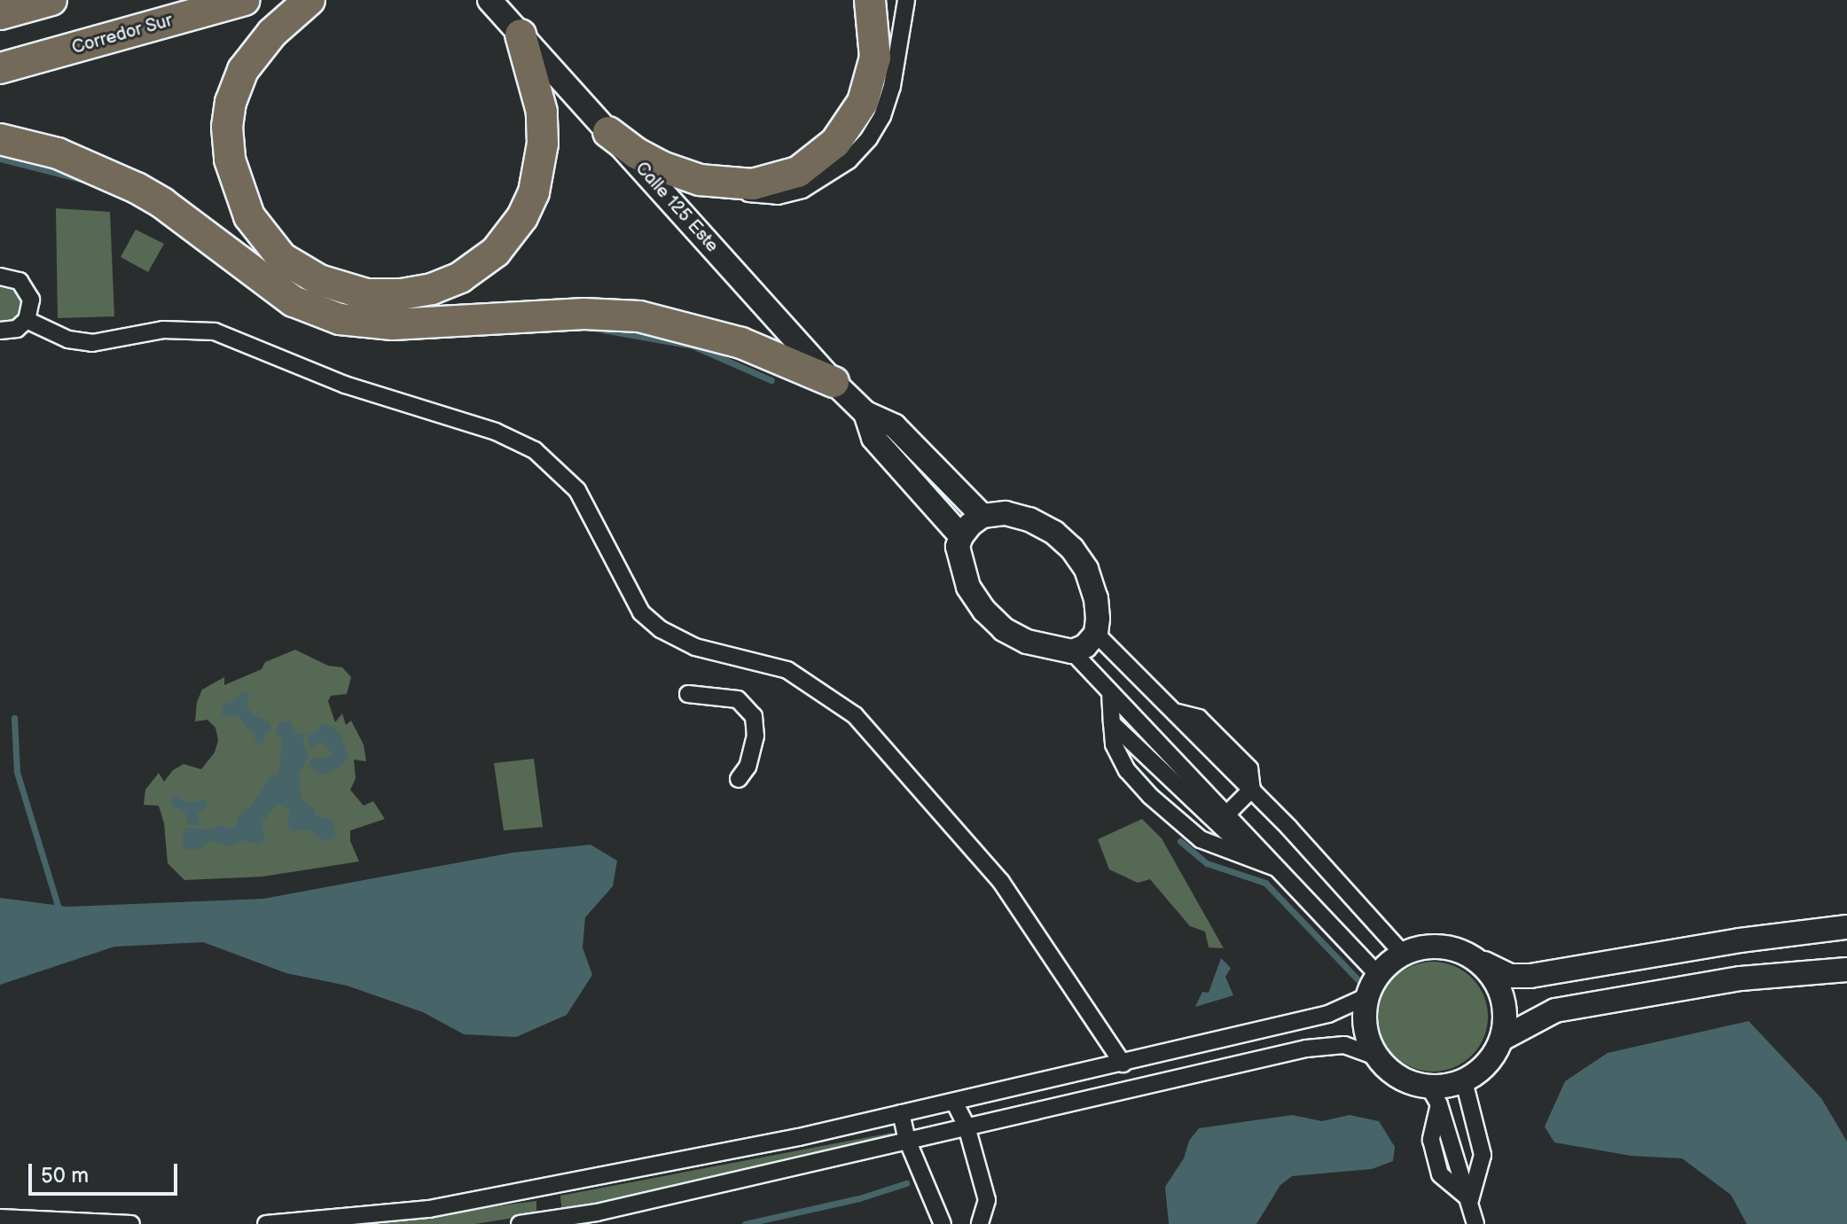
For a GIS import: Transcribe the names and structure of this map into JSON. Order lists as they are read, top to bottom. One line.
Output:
{"streets":{"highway":["Corredor Sur"],"street":["Calle 125 Este"]},"scale_bar":"50 m"}
